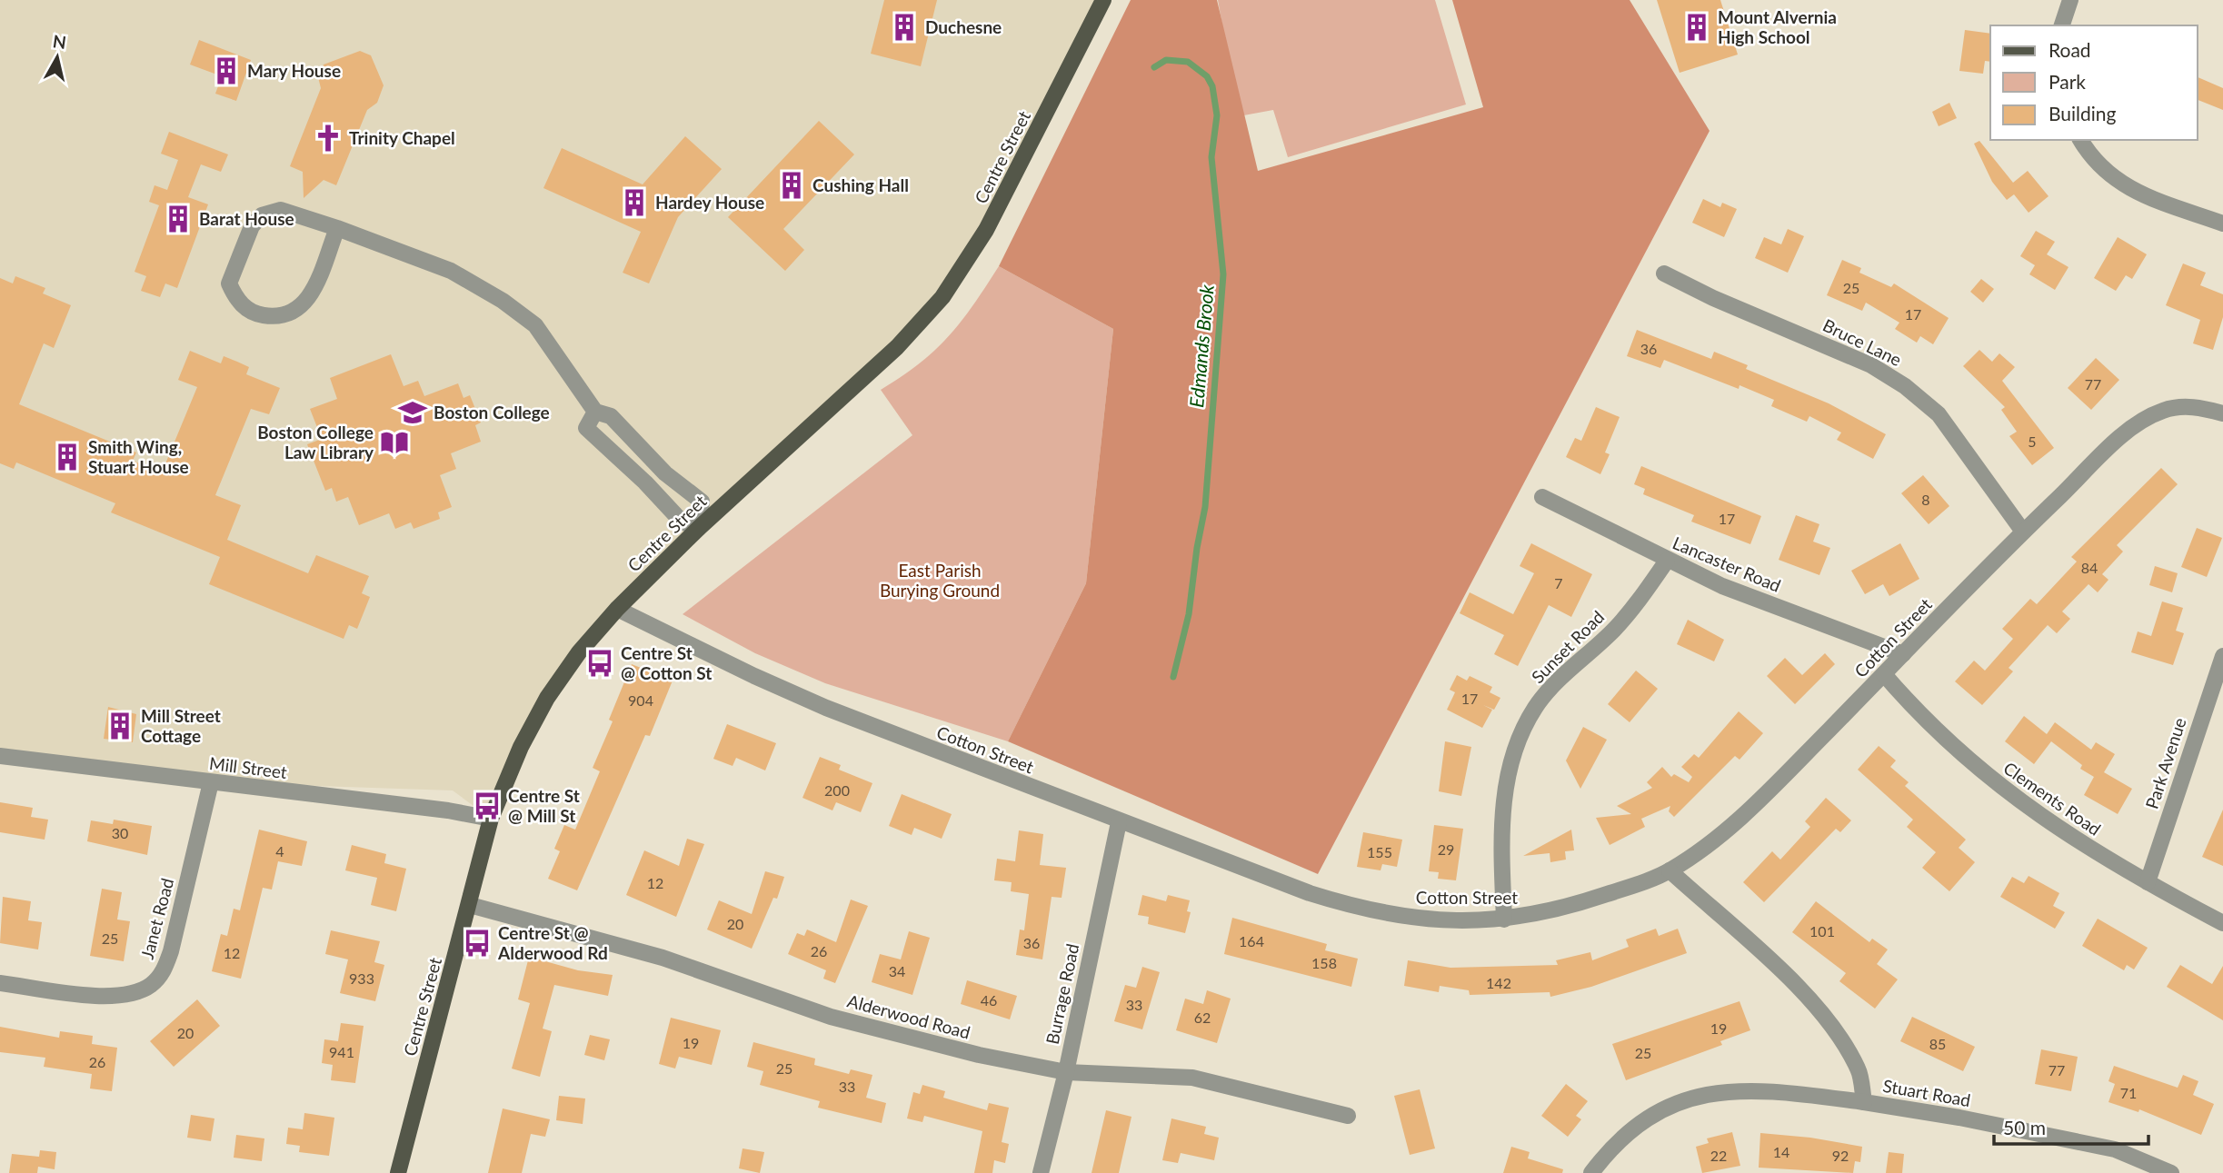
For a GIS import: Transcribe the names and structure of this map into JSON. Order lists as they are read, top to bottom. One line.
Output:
{"streets":{"main road":["Centre Street"],"street":["Bruce Lane","Lancaster Road","Cotton Street","Sunset Road","Park Avenue","Mill Street","Clements Road","Janet Road","Burrage Road","Alderwood Road","Stuart Road"]},"crossings":[["Centre Street","Cotton Street"],["Centre Street","Mill Street"],["Centre Street","Alderwood Road"],["Bruce Lane","Cotton Street"],["Lancaster Road","Cotton Street"],["Lancaster Road","Sunset Road"],["Cotton Street","Sunset Road"],["Cotton Street","Clements Road"],["Cotton Street","Burrage Road"],["Cotton Street","Stuart Road"],["Park Avenue","Clements Road"],["Mill Street","Janet Road"],["Burrage Road","Alderwood Road"]],"water":["Edmands Brook"],"parks":["East Parish Burying Ground"],"places":{"building":["Duchesne","Mount Alvernia High School","Mary House","Cushing Hall","Hardey House","Barat House","Smith Wing, Stuart House","Mill Street Cottage"],"church":["Trinity Chapel"],"school or university":["Boston College"],"library":["Boston College Law Library"],"bus stop":["Centre St @ Cotton St","Centre St @ Mill St","Centre St @ Alderwood Rd"]},"house_numbers":["25","17","36","77","5","8","17","84","7","17","904","200","30","29","4","155","12","20","101","25","164","36","26","12","158","34","933","142","46","33","62","19","20","19","85","941","25","26","25","77","33","71","14","22","92"],"legend":["Road","Park","Building"],"scale_bar":"50 m","north":"top"}
